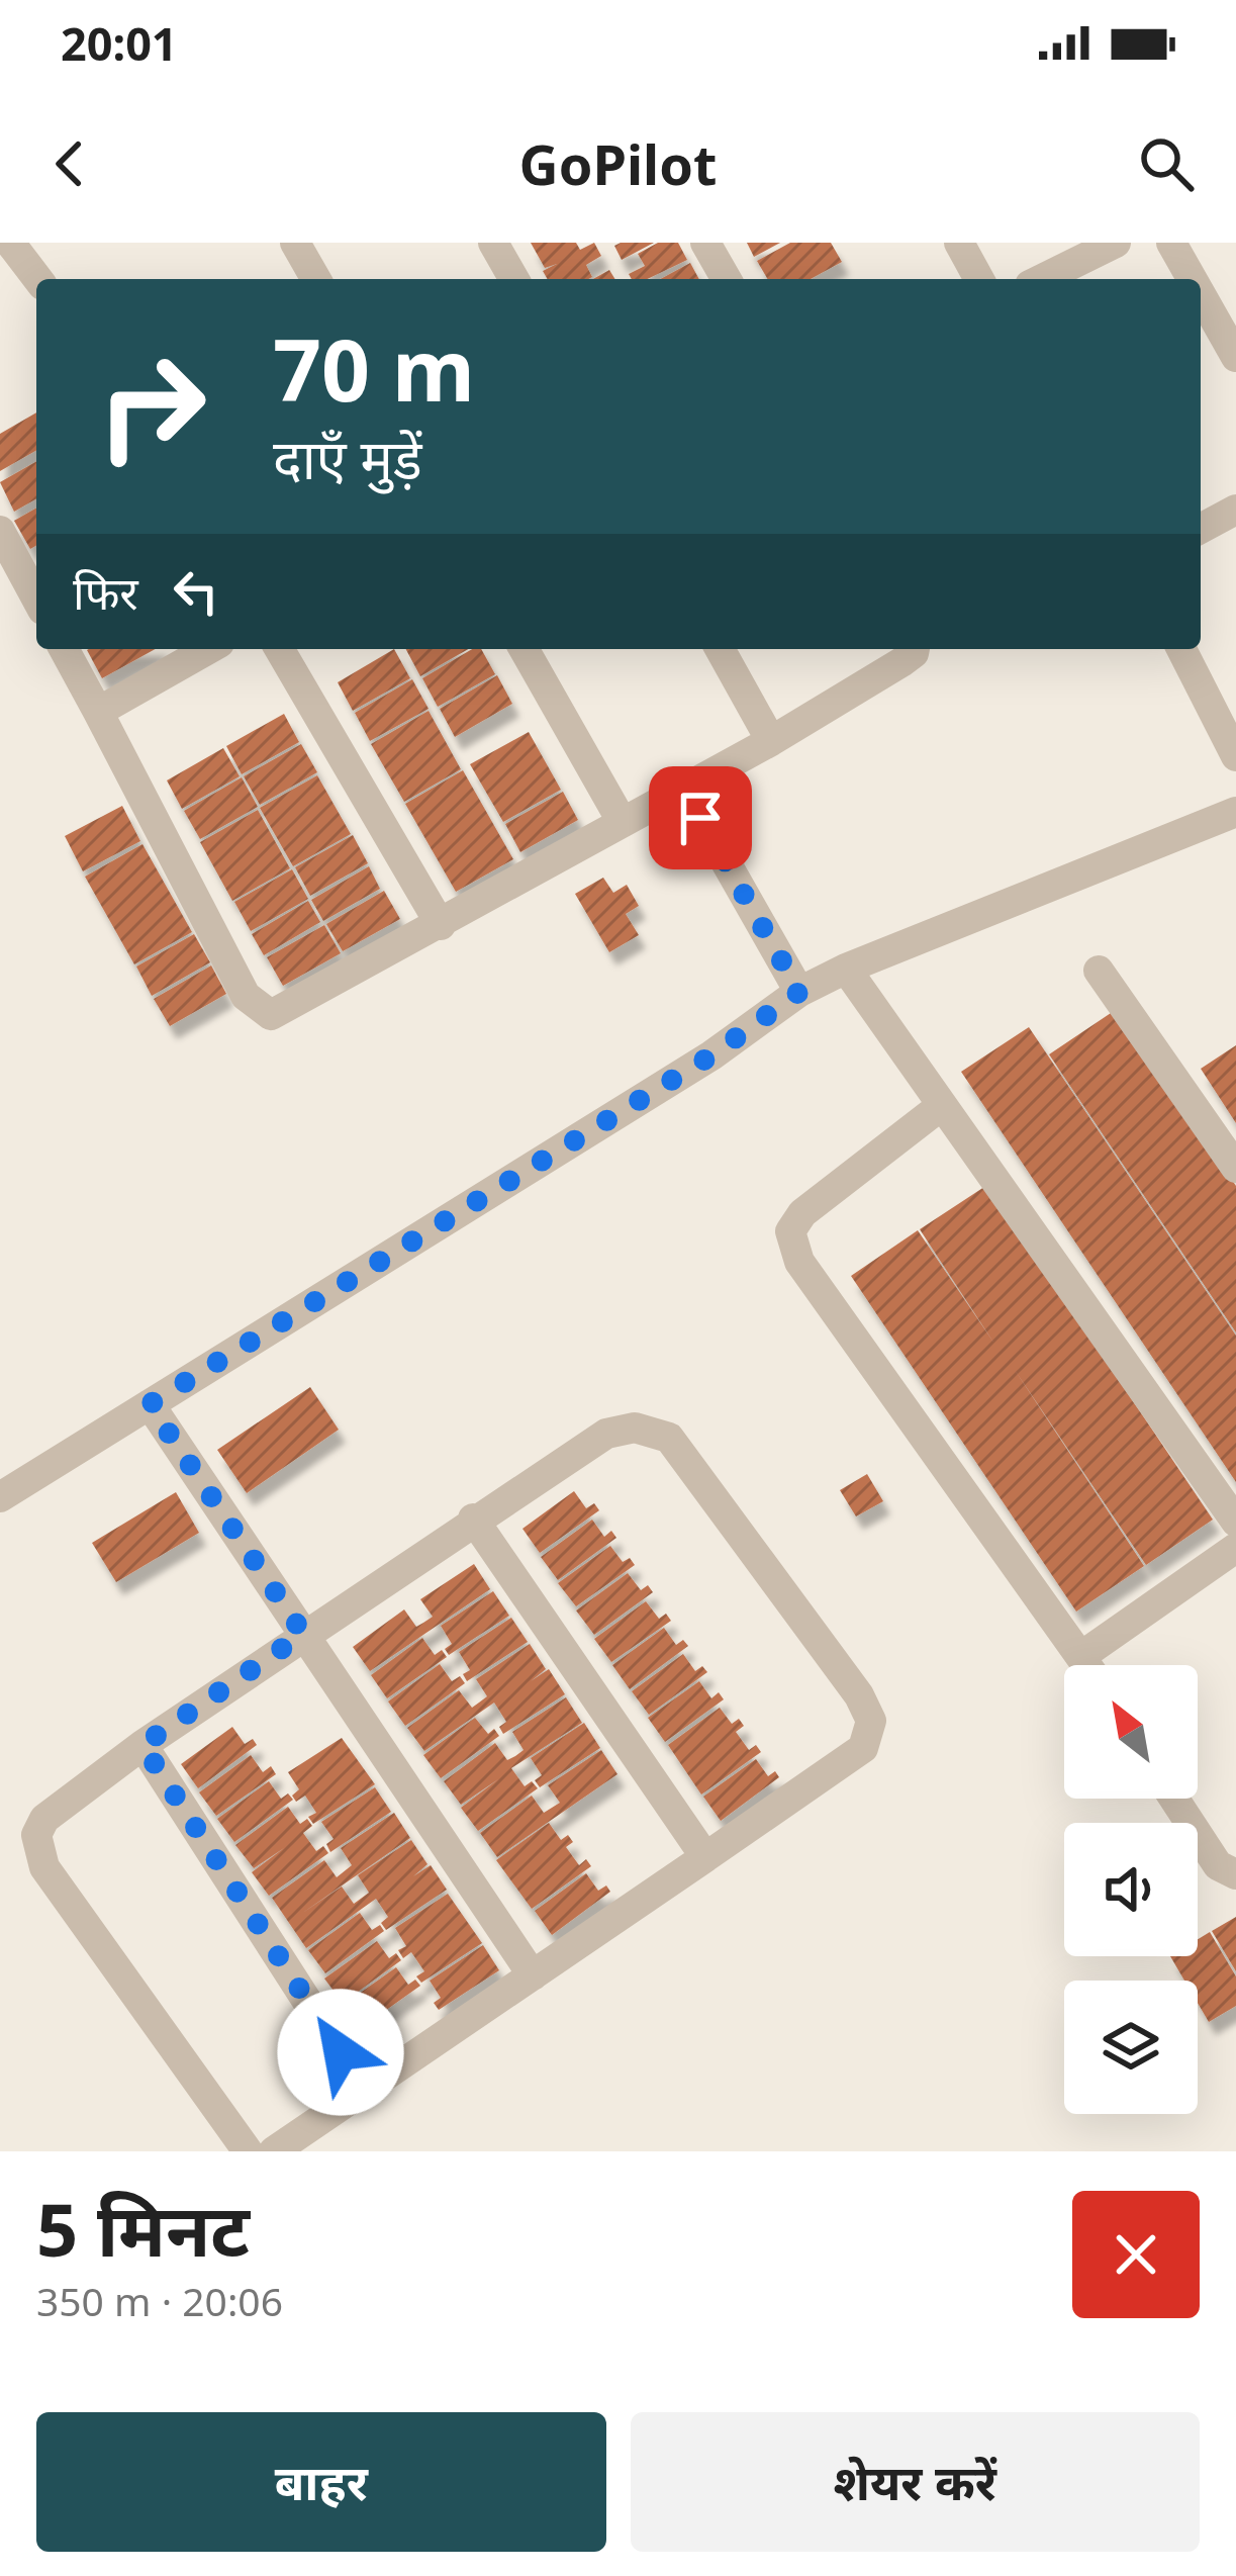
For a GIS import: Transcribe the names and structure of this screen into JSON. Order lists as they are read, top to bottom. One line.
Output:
{"north":"top left","page":{"status":"20:01","header":"GoPilot","turn":["70 m","दाएँ मुड़ें"],"then":"फिर","heading":["5 मिनट","350 m · 20:06"],"buttons":["बाहर","शेयर करें"]}}
